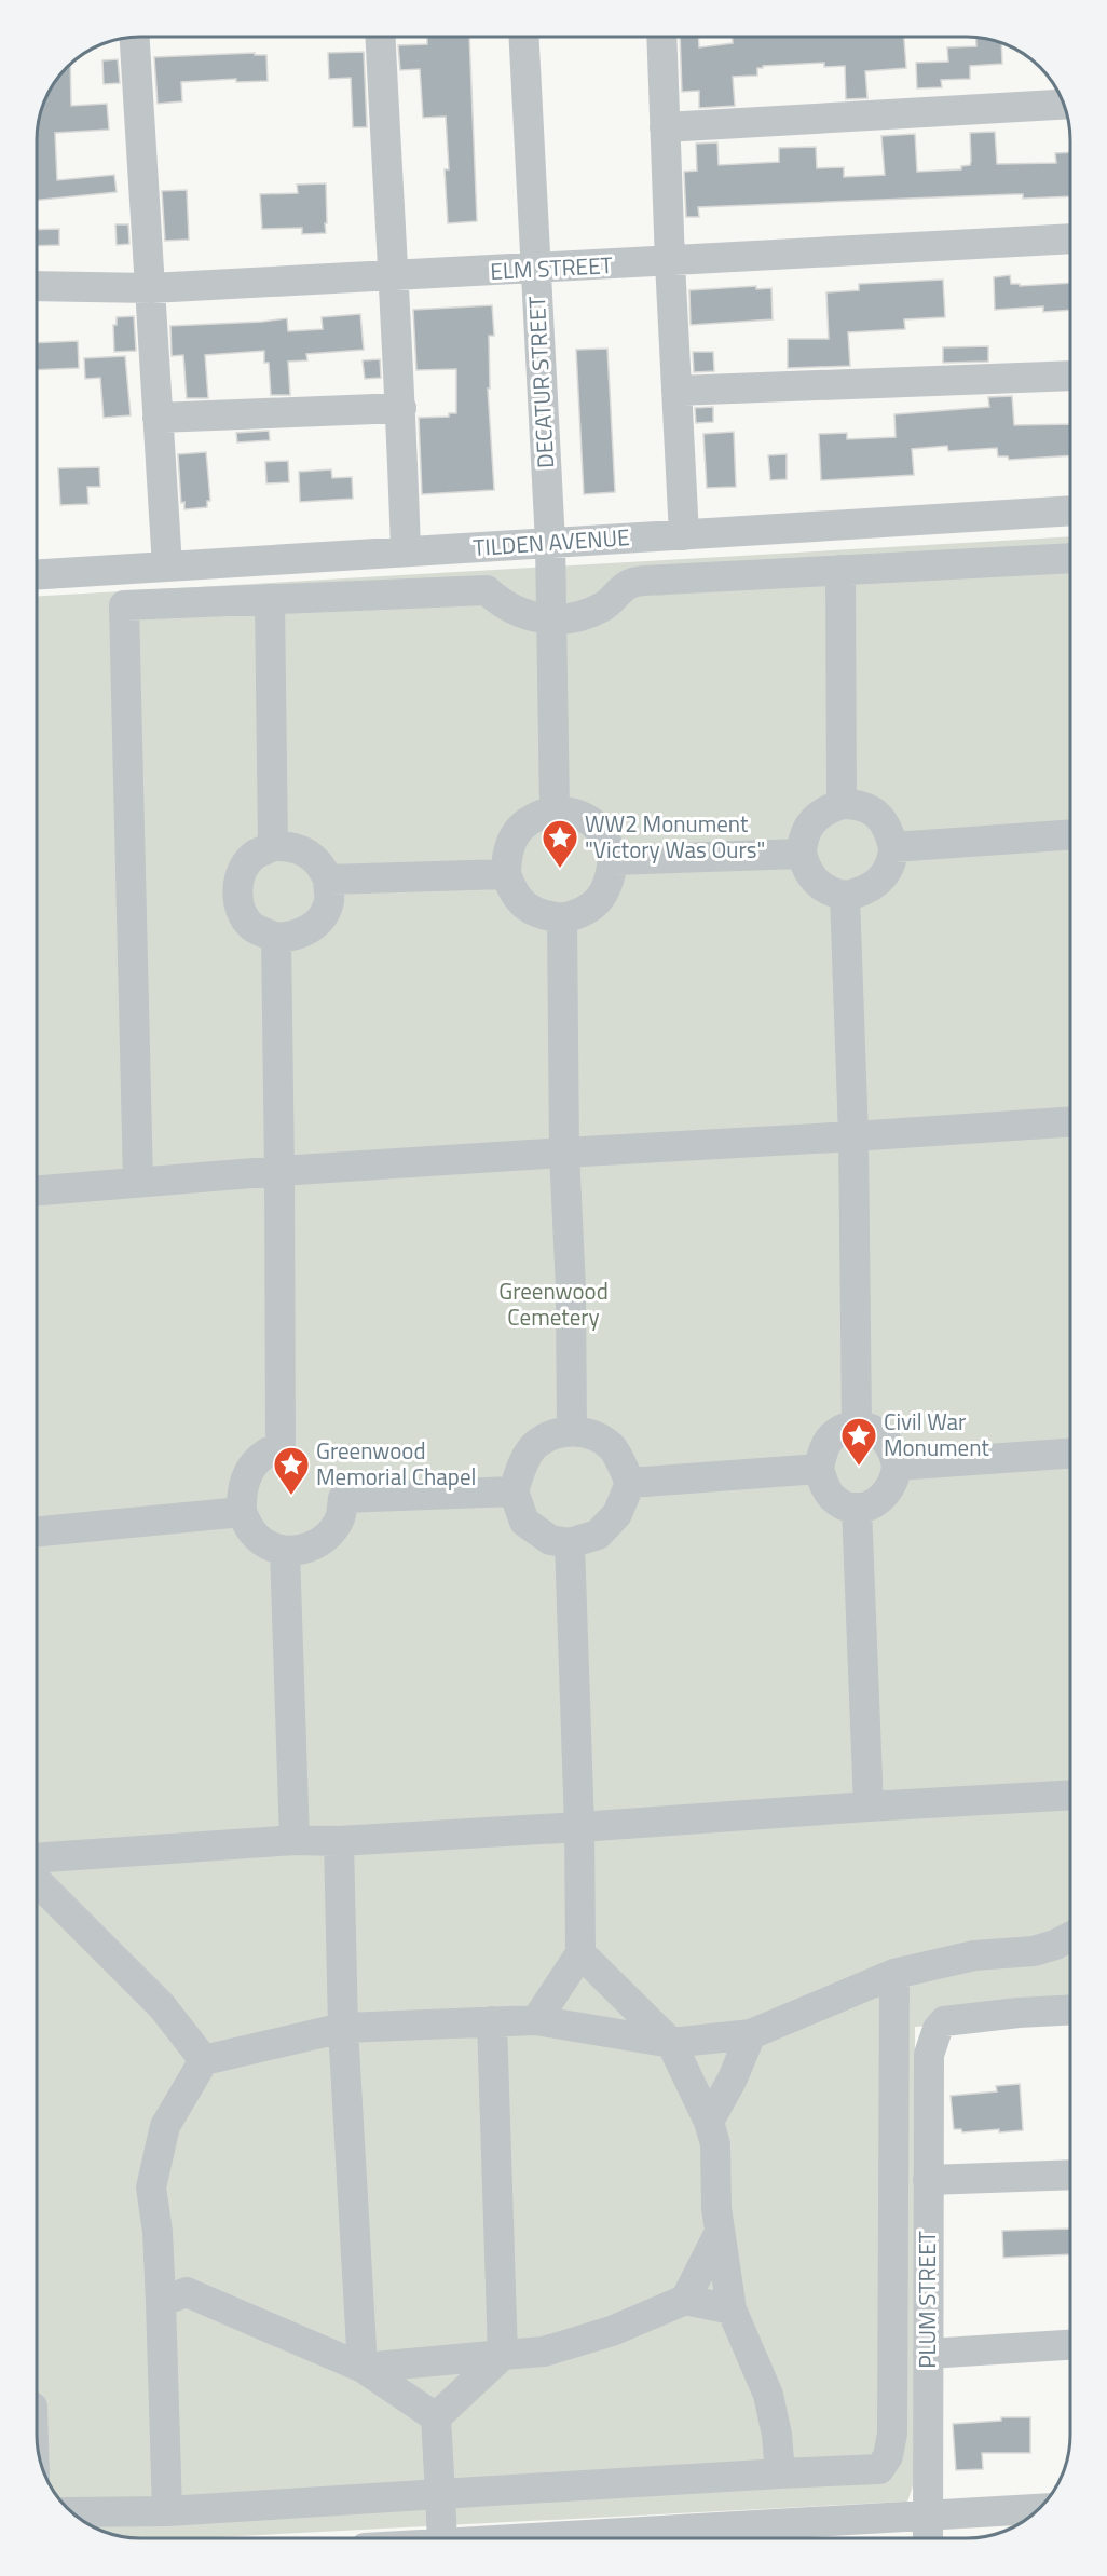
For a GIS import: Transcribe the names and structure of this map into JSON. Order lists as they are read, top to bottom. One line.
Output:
{"streets":{"street":["ELM STREET","DECATUR STREET","TILDEN AVENUE","PLUM STREET"]},"crossings":[["ELM STREET","DECATUR STREET"],["DECATUR STREET","TILDEN AVENUE"]],"parks":["Greenwood Cemetery"],"places":{"place":["WW2 Monument \"Victory Was Ours\"","Civil War Monument","Greenwood Memorial Chapel"]}}
